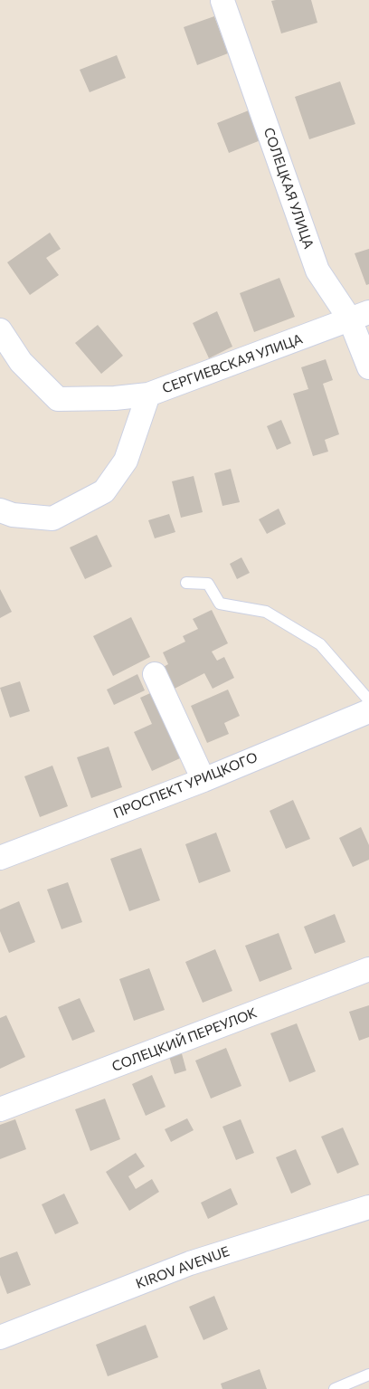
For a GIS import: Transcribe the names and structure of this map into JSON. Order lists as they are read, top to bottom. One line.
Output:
{"streets":{"street":["СОЛЕЦКАЯ УЛИЦА","СЕРГИЕВСКАЯ УЛИЦА","ПРОСПЕКТ УРИЦКОГО","СОЛЕЦКИЙ ПЕРЕУЛОК","KIROV AVENUE"]},"crossings":[["СОЛЕЦКАЯ УЛИЦА","СЕРГИЕВСКАЯ УЛИЦА"]]}
